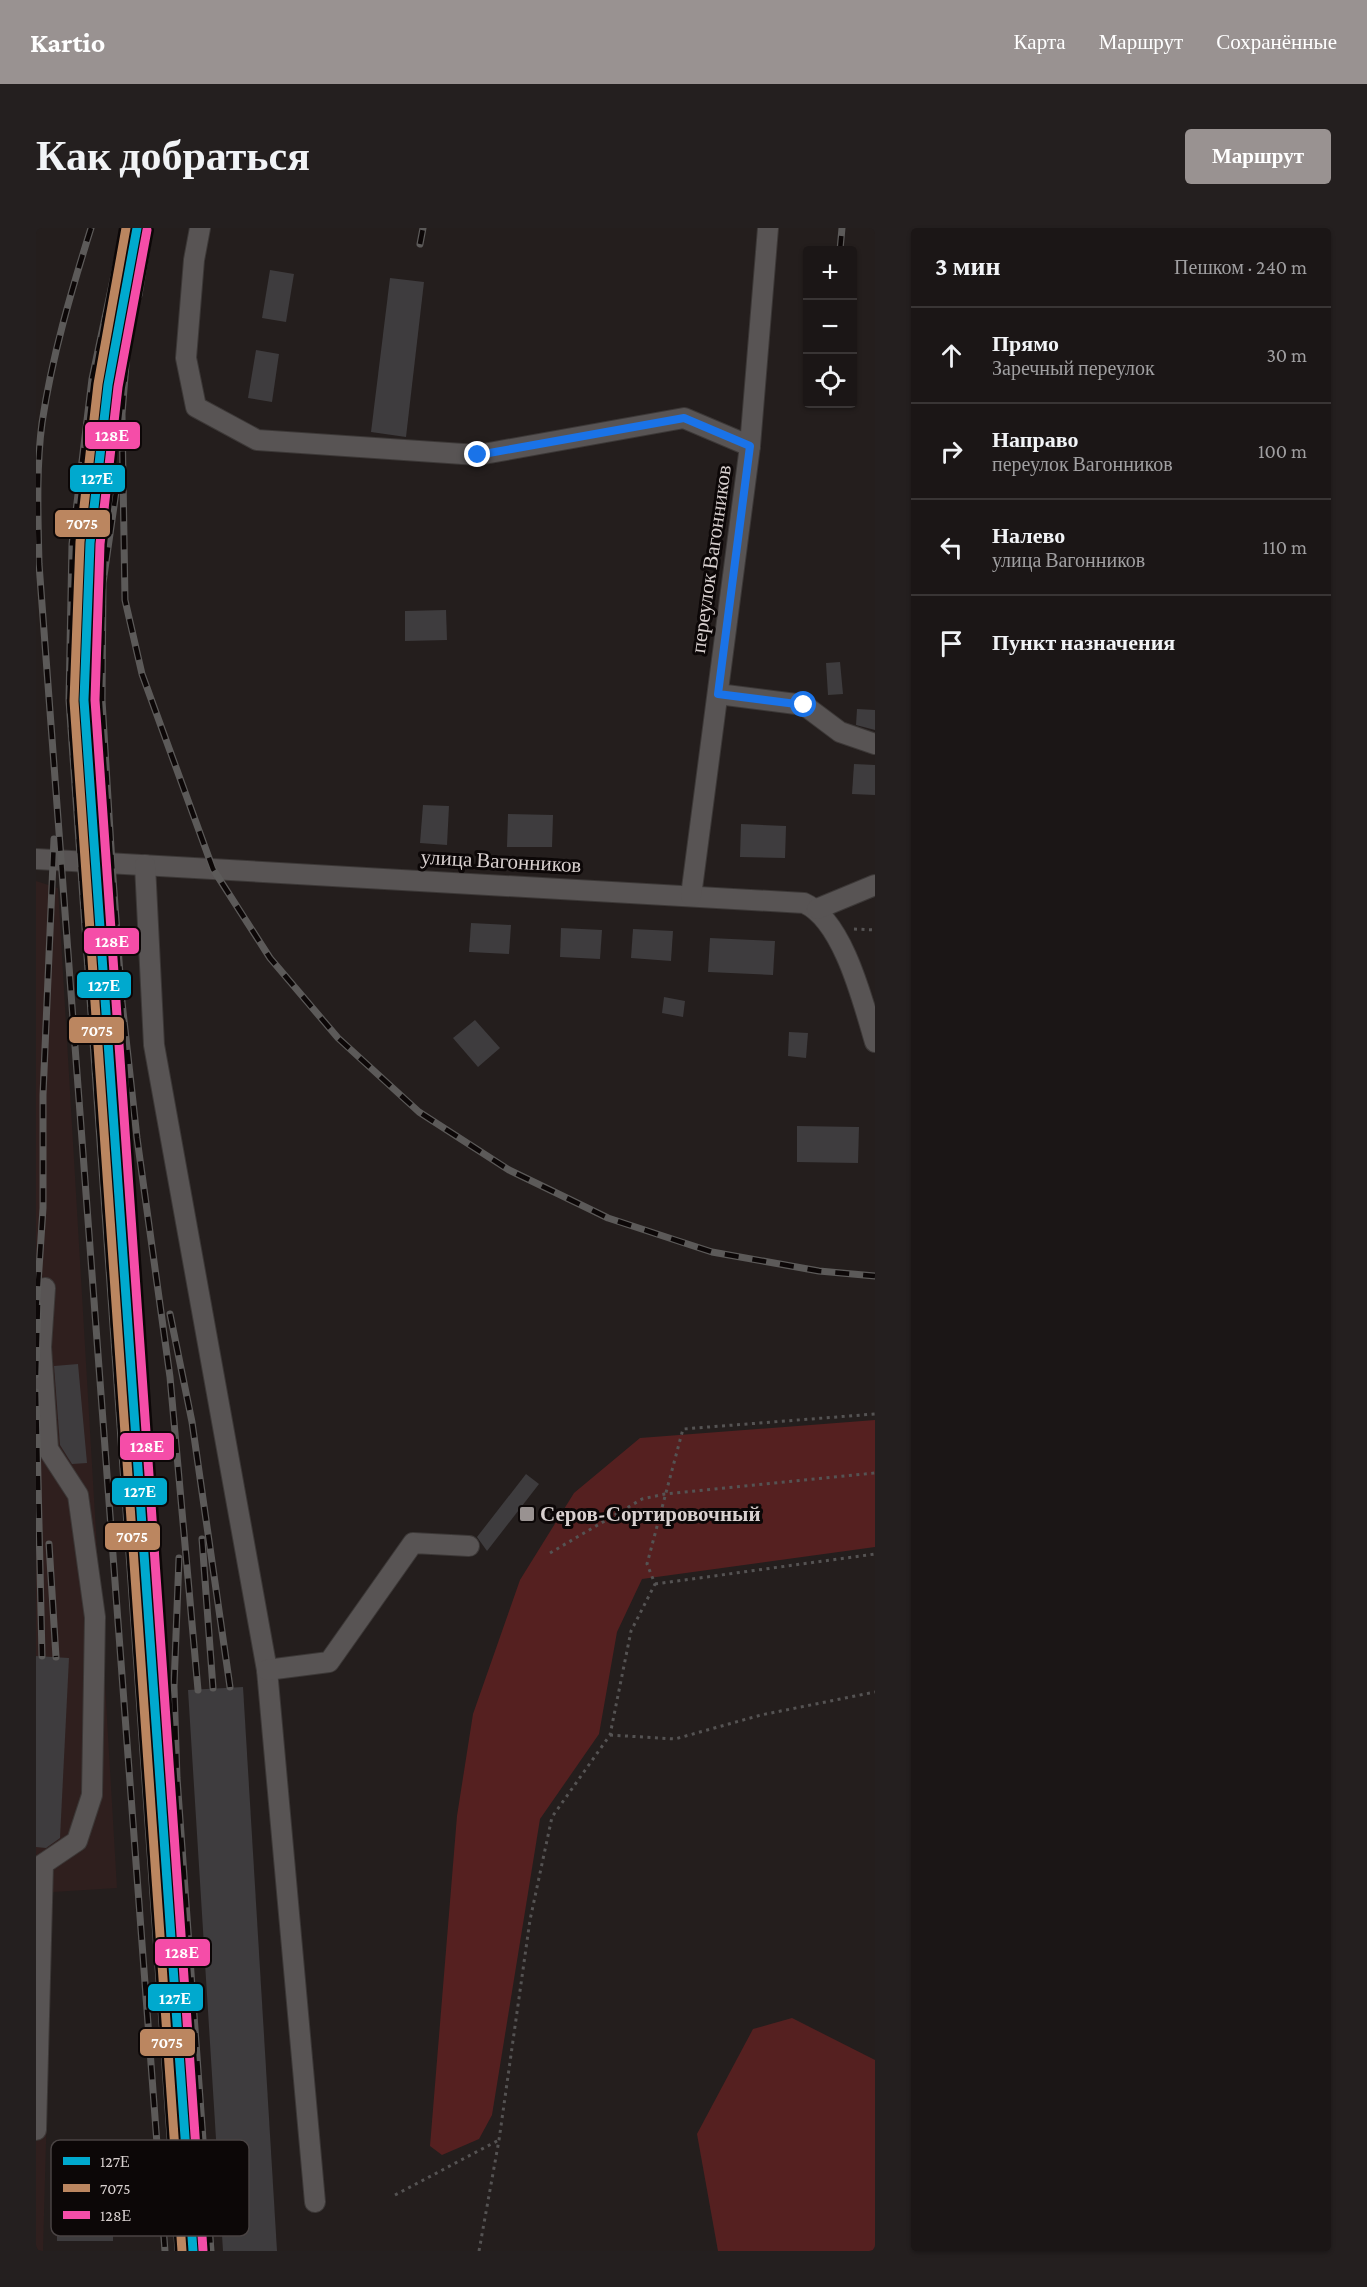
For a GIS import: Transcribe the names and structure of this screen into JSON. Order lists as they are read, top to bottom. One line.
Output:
{"streets":{"street":["переулок Вагонников","улица Вагонников"]},"crossings":[["переулок Вагонников","улица Вагонников"]],"places":{"transit":["Серов-Сортировочный"]},"lines":["transit line 127Е","transit line 7075","transit line 128Е"],"legend":["127Е","7075","128Е"],"page":{"header":"Kartio","nav":["Карта","Маршрут","Сохранённые"],"buttons":"Маршрут","title":"Как добраться","heading":["3 мин","Пешком · 240 m"],"map_buttons":["+","−"],"list":[["Прямо","Заречный переулок","30 m"],["Направо","переулок Вагонников","100 m"],["Налево","улица Вагонников","110 m"],"Пункт назначения"]}}
